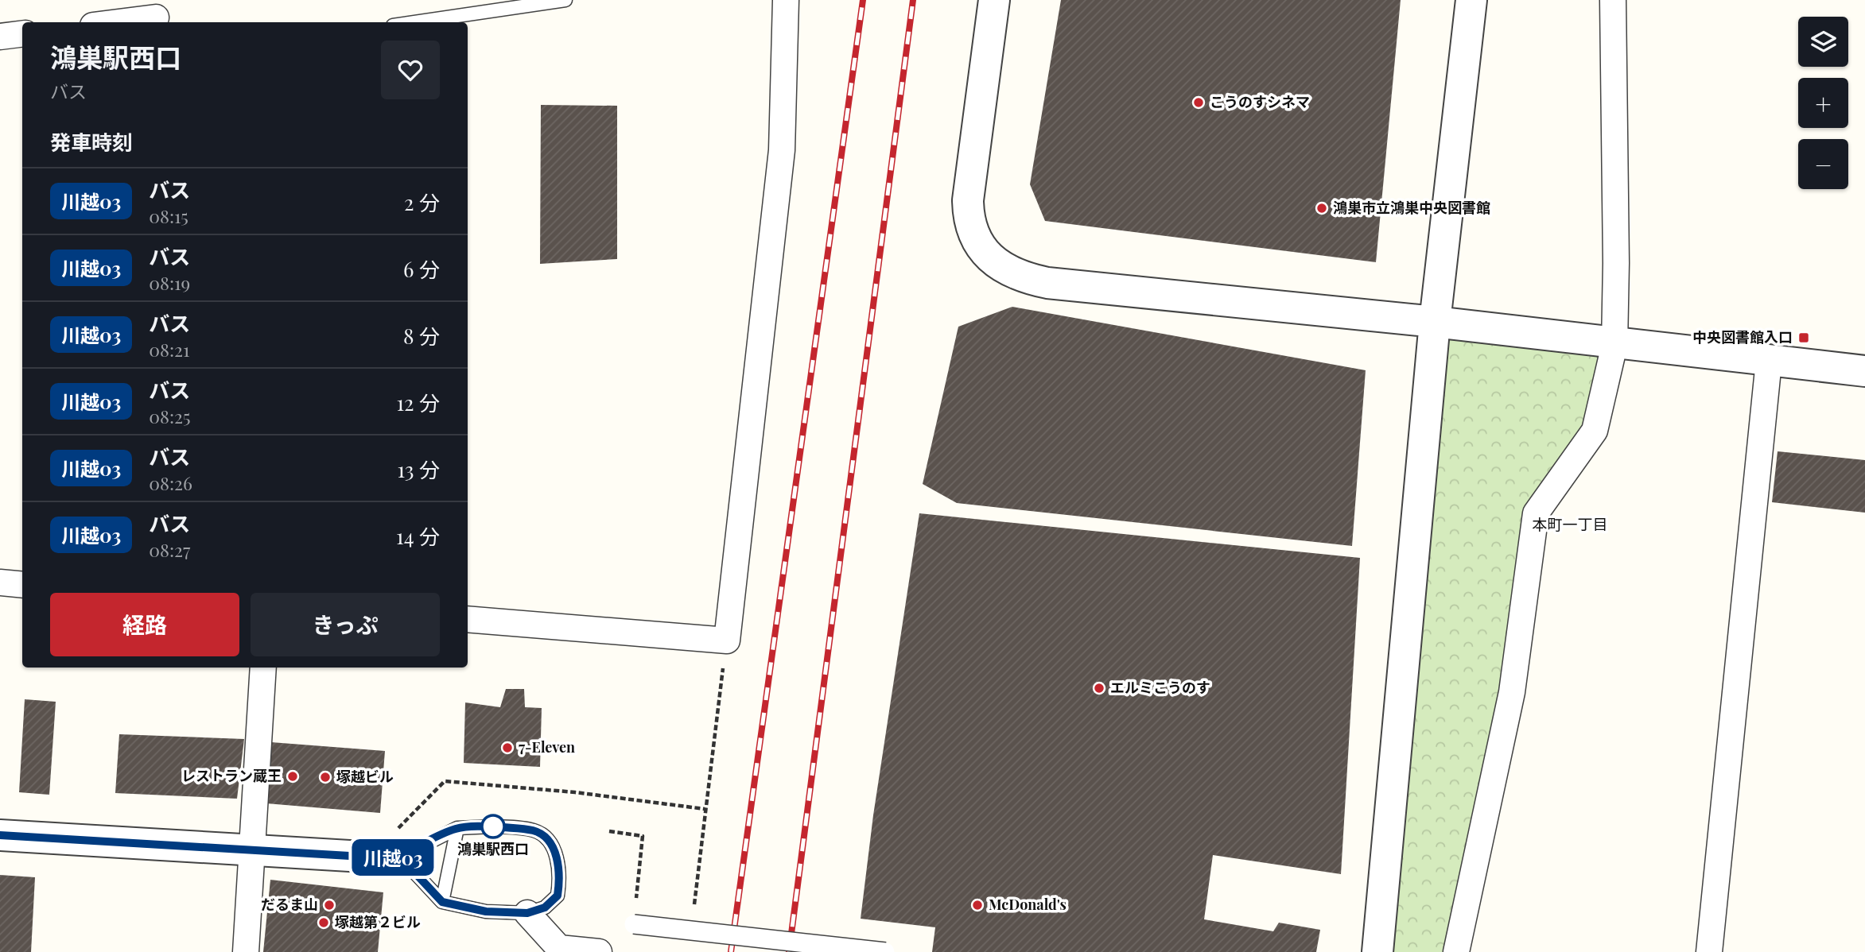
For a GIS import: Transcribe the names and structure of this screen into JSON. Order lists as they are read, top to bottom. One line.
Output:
{"districts":["本町一丁目"],"places":{"other":["こうのすシネマ","鴻巣市立鴻巣中央図書館","エルミこうのす","7-Eleven","レストラン蔵王","塚越ビル","鴻巣駅西口","だるま山","McDonald's","塚越第２ビル"],"transit":["中央図書館入口"]},"lines":["bus line 川越03"],"page":{"on_map":"川越03","map_buttons":["+","−"],"heading":[["鴻巣駅西口","バス"],"発車時刻"],"list":[{"mark":"川越03","name":"バス","note":"08:15","value":"2 分"},{"mark":"川越03","name":"バス","note":"08:19","value":"6 分"},{"mark":"川越03","name":"バス","note":"08:21","value":"8 分"},{"mark":"川越03","name":"バス","note":"08:25","value":"12 分"},{"mark":"川越03","name":"バス","note":"08:26","value":"13 分"},{"mark":"川越03","name":"バス","note":"08:27","value":"14 分"}],"buttons":["経路","きっぷ"]}}
